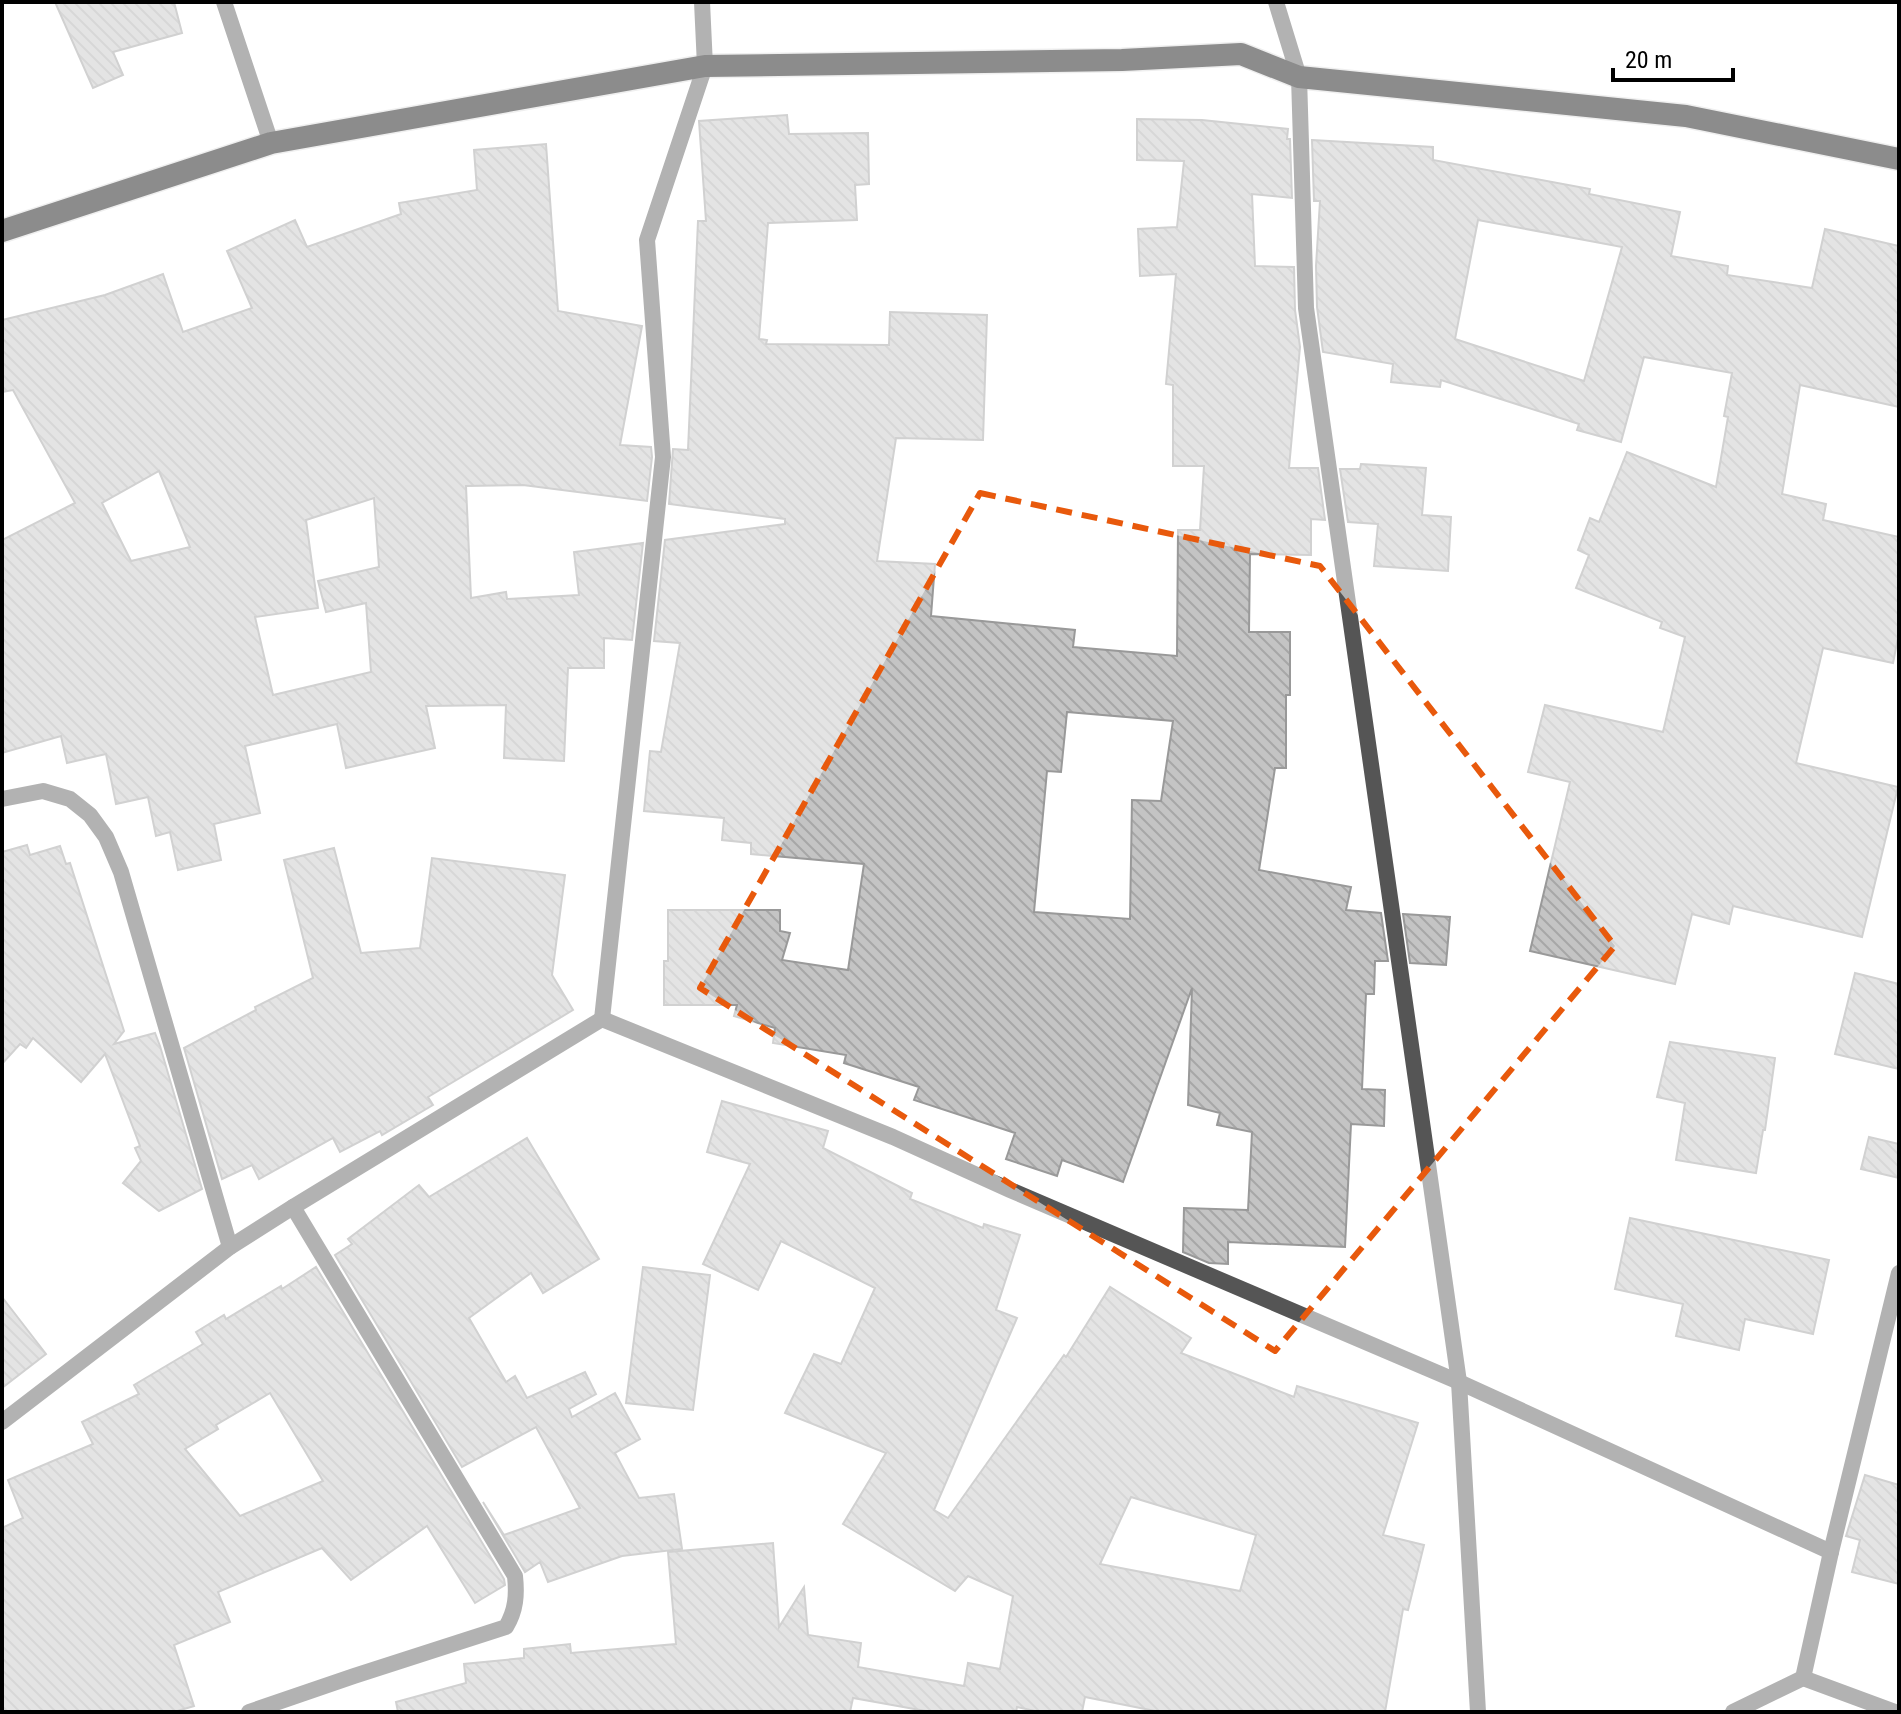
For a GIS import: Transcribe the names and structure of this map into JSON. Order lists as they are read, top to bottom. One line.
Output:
{"scale_bar":"20 m"}
